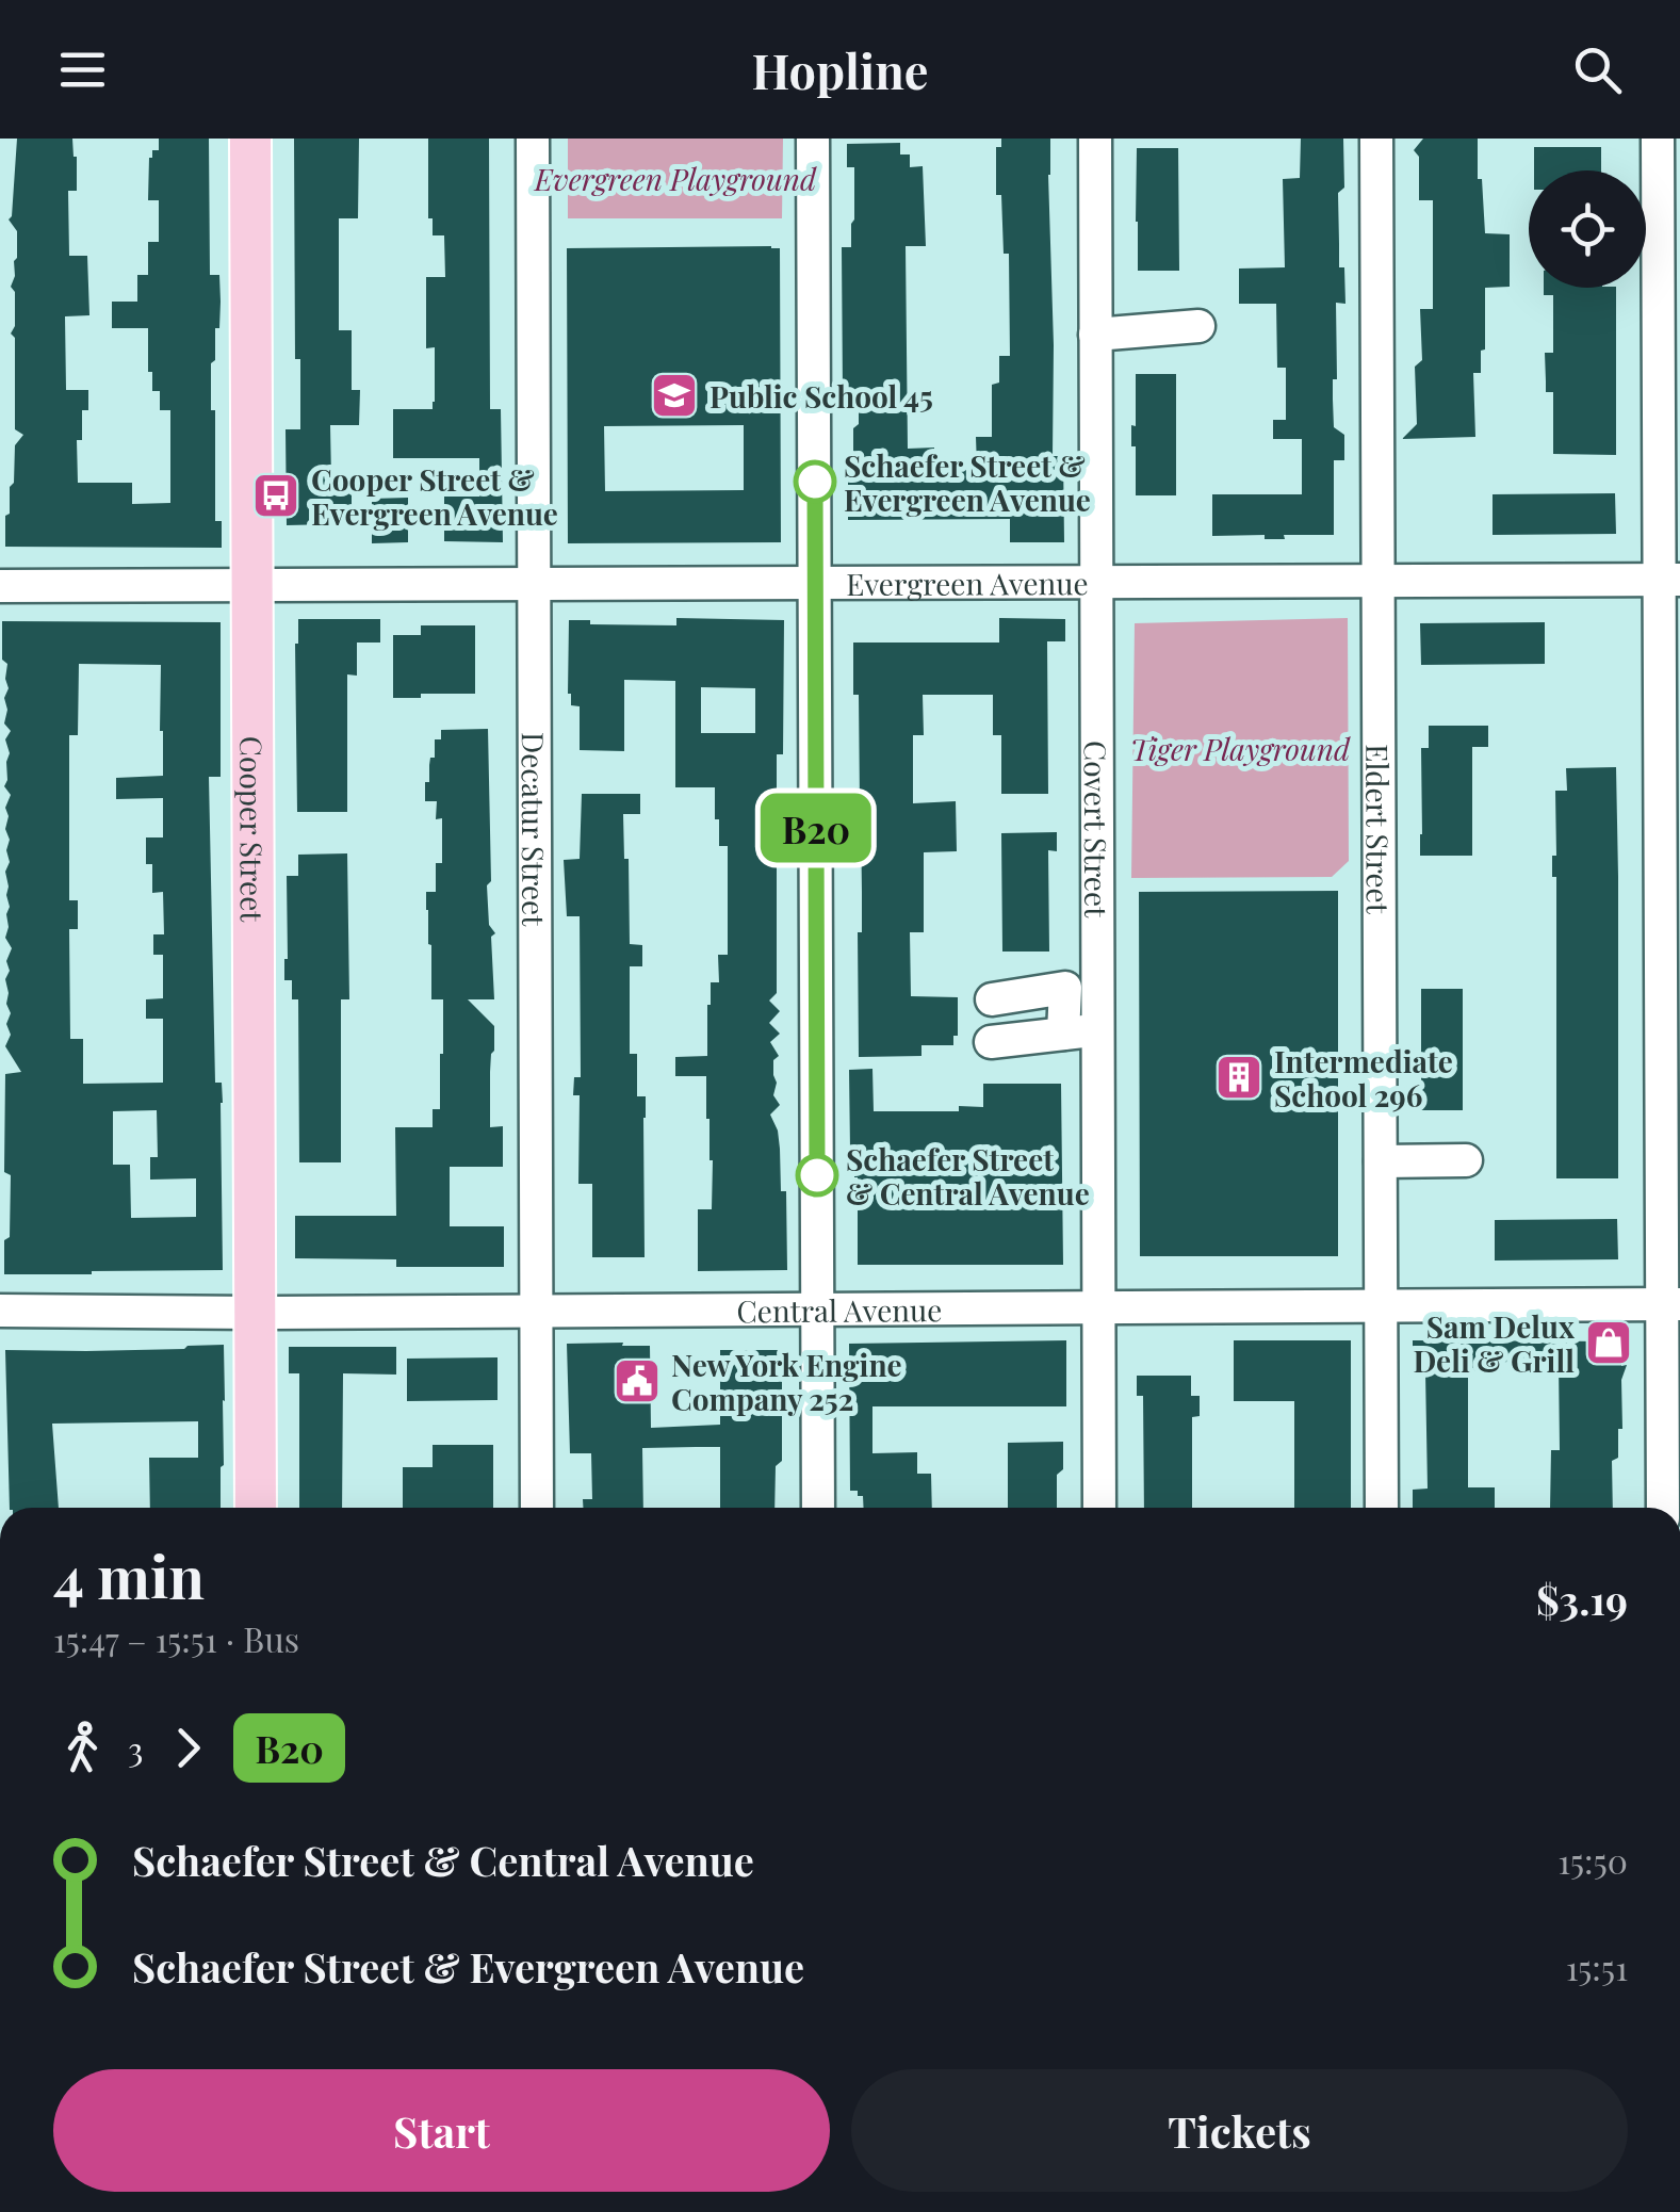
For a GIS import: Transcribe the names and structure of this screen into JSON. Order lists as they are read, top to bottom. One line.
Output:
{"streets":{"main road":["Cooper Street"],"street":["Evergreen Avenue","Decatur Street","Covert Street","Eldert Street","Central Avenue"]},"crossings":[["Evergreen Avenue","Cooper Street"],["Evergreen Avenue","Decatur Street"],["Evergreen Avenue","Covert Street"],["Evergreen Avenue","Eldert Street"],["Cooper Street","Central Avenue"],["Decatur Street","Central Avenue"],["Covert Street","Central Avenue"],["Eldert Street","Central Avenue"]],"parks":["Evergreen Playground","Tiger Playground"],"places":{"school or university":["Public School 45"],"other":["Schaefer Street & Evergreen Avenue","Schaefer Street & Central Avenue"],"bus stop":["Cooper Street & Evergreen Avenue"],"building":["Intermediate School 296"],"shop":["Sam Delux Deli & Grill"],"public building":["New York Engine Company 252"]},"lines":["bus line B20"],"page":{"header":"Hopline","on_map":"B20","heading":["4 min","15:47 – 15:51 · Bus","$3.19"],"legs":["3","B20"],"list":[{"name":"Schaefer Street & Central Avenue","value":"15:50"},{"name":"Schaefer Street & Evergreen Avenue","value":"15:51"}],"buttons":["Start","Tickets"]}}
